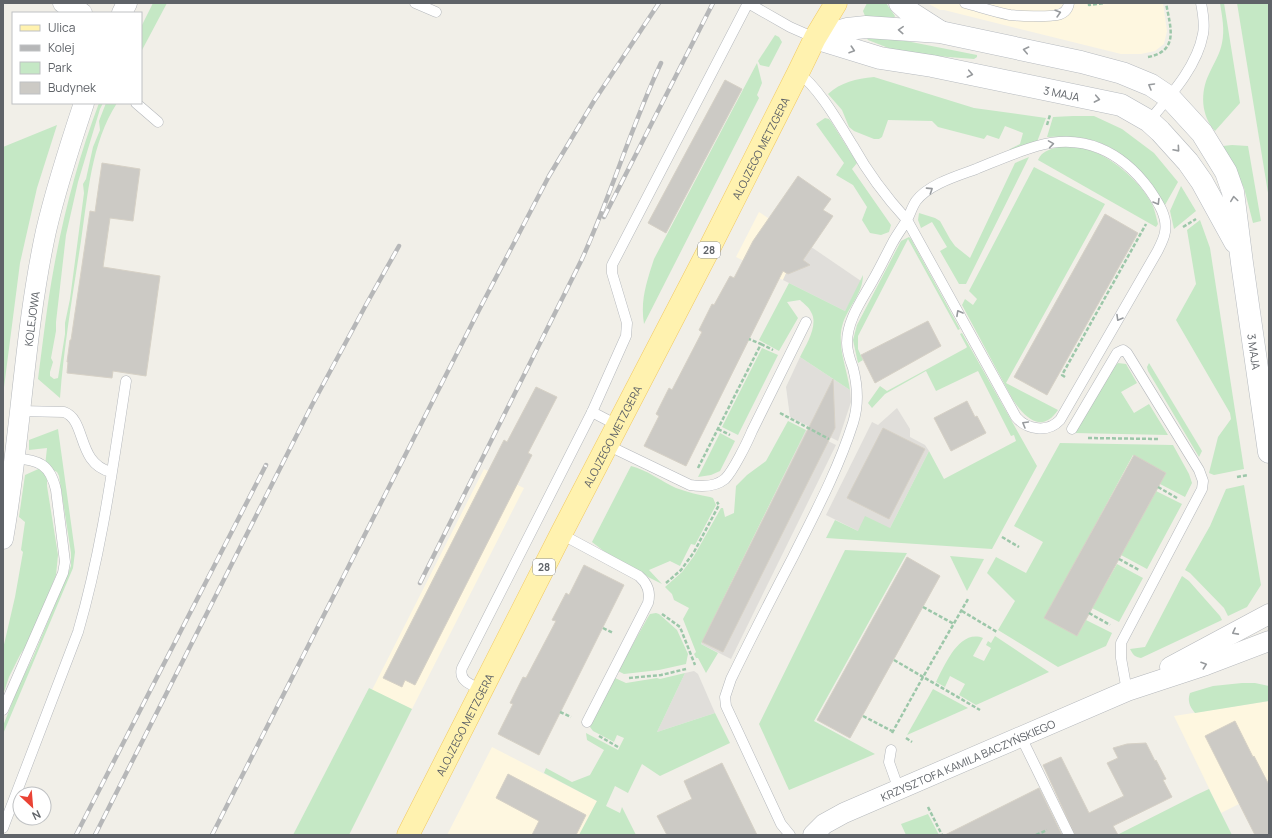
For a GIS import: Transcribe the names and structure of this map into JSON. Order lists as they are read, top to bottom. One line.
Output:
{"streets":{"main road":["ALOJZEGO METZGERA","28"],"street":["3 MAJA","KOLEJOWA","KRZYSZTOFA KAMILA BACZYŃSKIEGO"]},"crossings":[["3 MAJA","ALOJZEGO METZGERA"],["3 MAJA","28"],["ALOJZEGO METZGERA","28"]],"legend":["Ulica","Kolej","Park","Budynek"],"north":"bottom right"}
